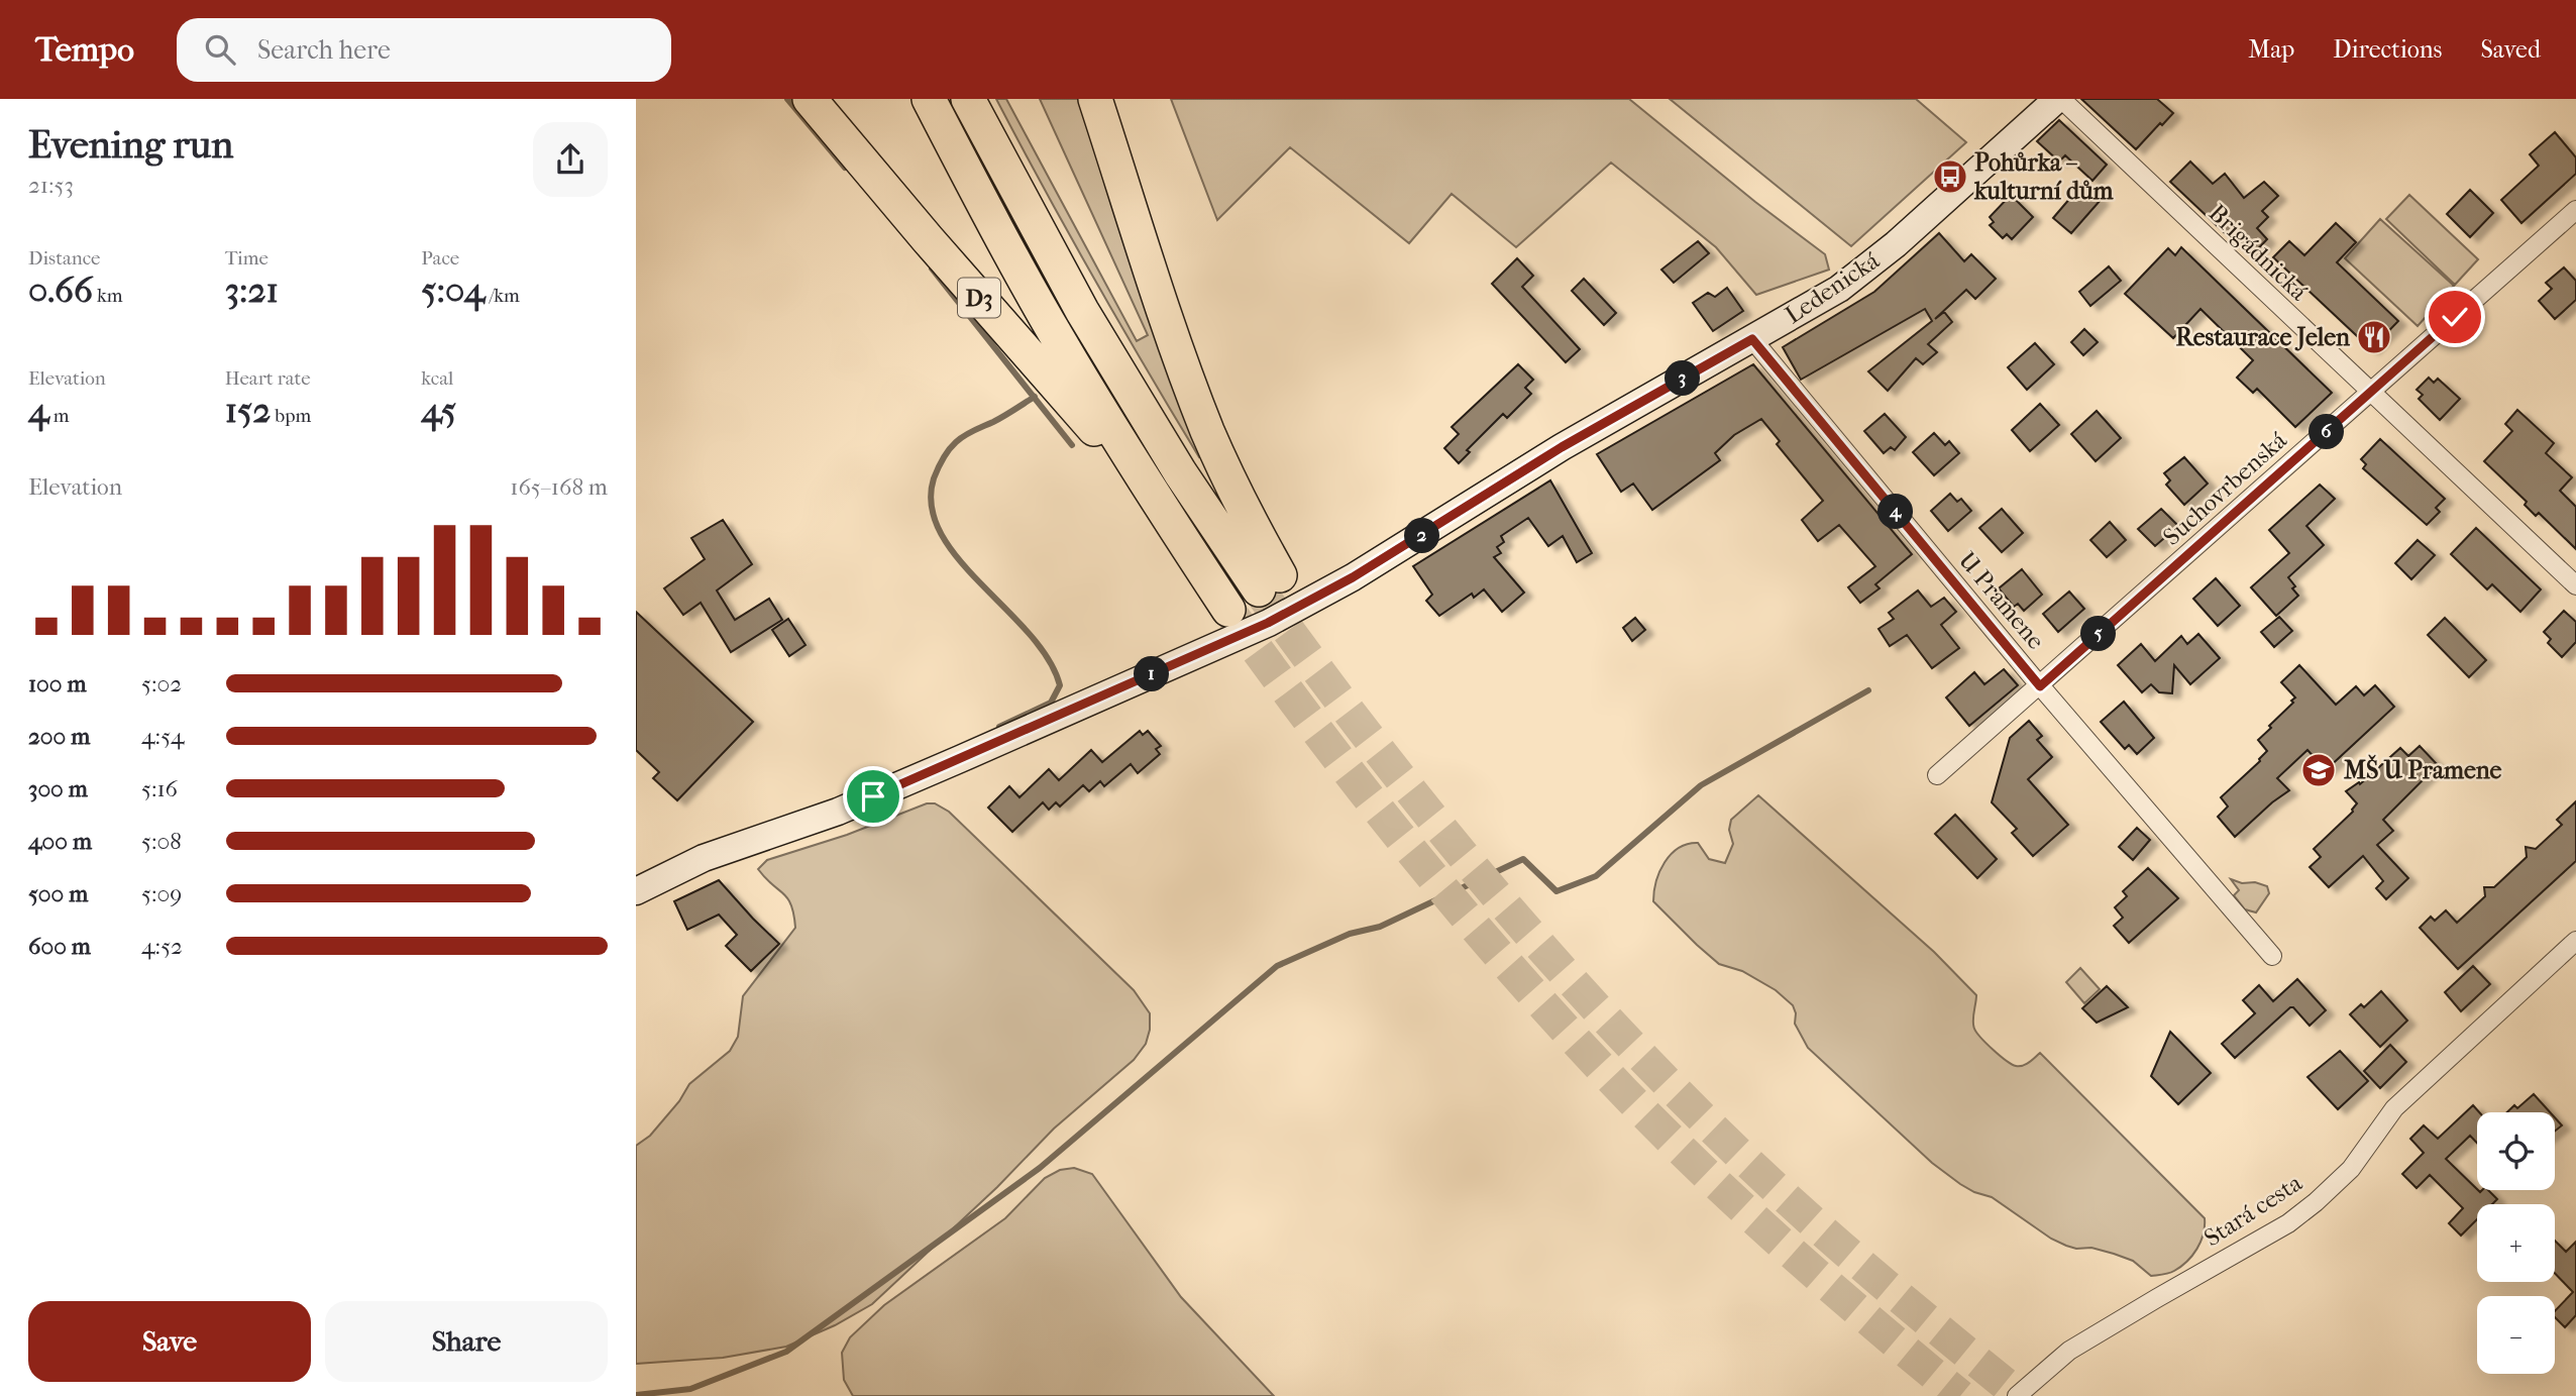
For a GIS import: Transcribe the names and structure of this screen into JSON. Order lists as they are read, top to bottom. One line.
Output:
{"streets":{"highway":["D3"],"main road":["Ledenická"],"street":["Brigádnická","Suchovrbenská","U Pramene","Stará cesta"]},"crossings":[["Brigádnická","Ledenická"],["Brigádnická","Suchovrbenská"],["Ledenická","U Pramene"],["Suchovrbenská","U Pramene"]],"places":{"bus stop":["Pohůrka – kulturní dům"],"restaurant":["Restaurace Jelen"],"school or university":["MŠ U Pramene"]},"page":{"header":"Tempo","search":"Search here","nav":["Map","Directions","Saved"],"heading":["Evening run","21:53"],"stats":[["Distance","0.66 km"],["Time","3:21"],["Pace","5:04 /km"],["Elevation","4 m"],["Heart rate","152 bpm"],["kcal","45"]],"pins":["3","6","4","2","5","1"],"chart":["Elevation","165–168 m"],"list":[{"name":"100 m","note":"5:02"},{"name":"200 m","note":"4:54"},{"name":"300 m","note":"5:16"},{"name":"400 m","note":"5:08"},{"name":"500 m","note":"5:09"},{"name":"600 m","note":"4:52"}],"map_buttons":["+","−"],"buttons":["Save","Share"]}}
